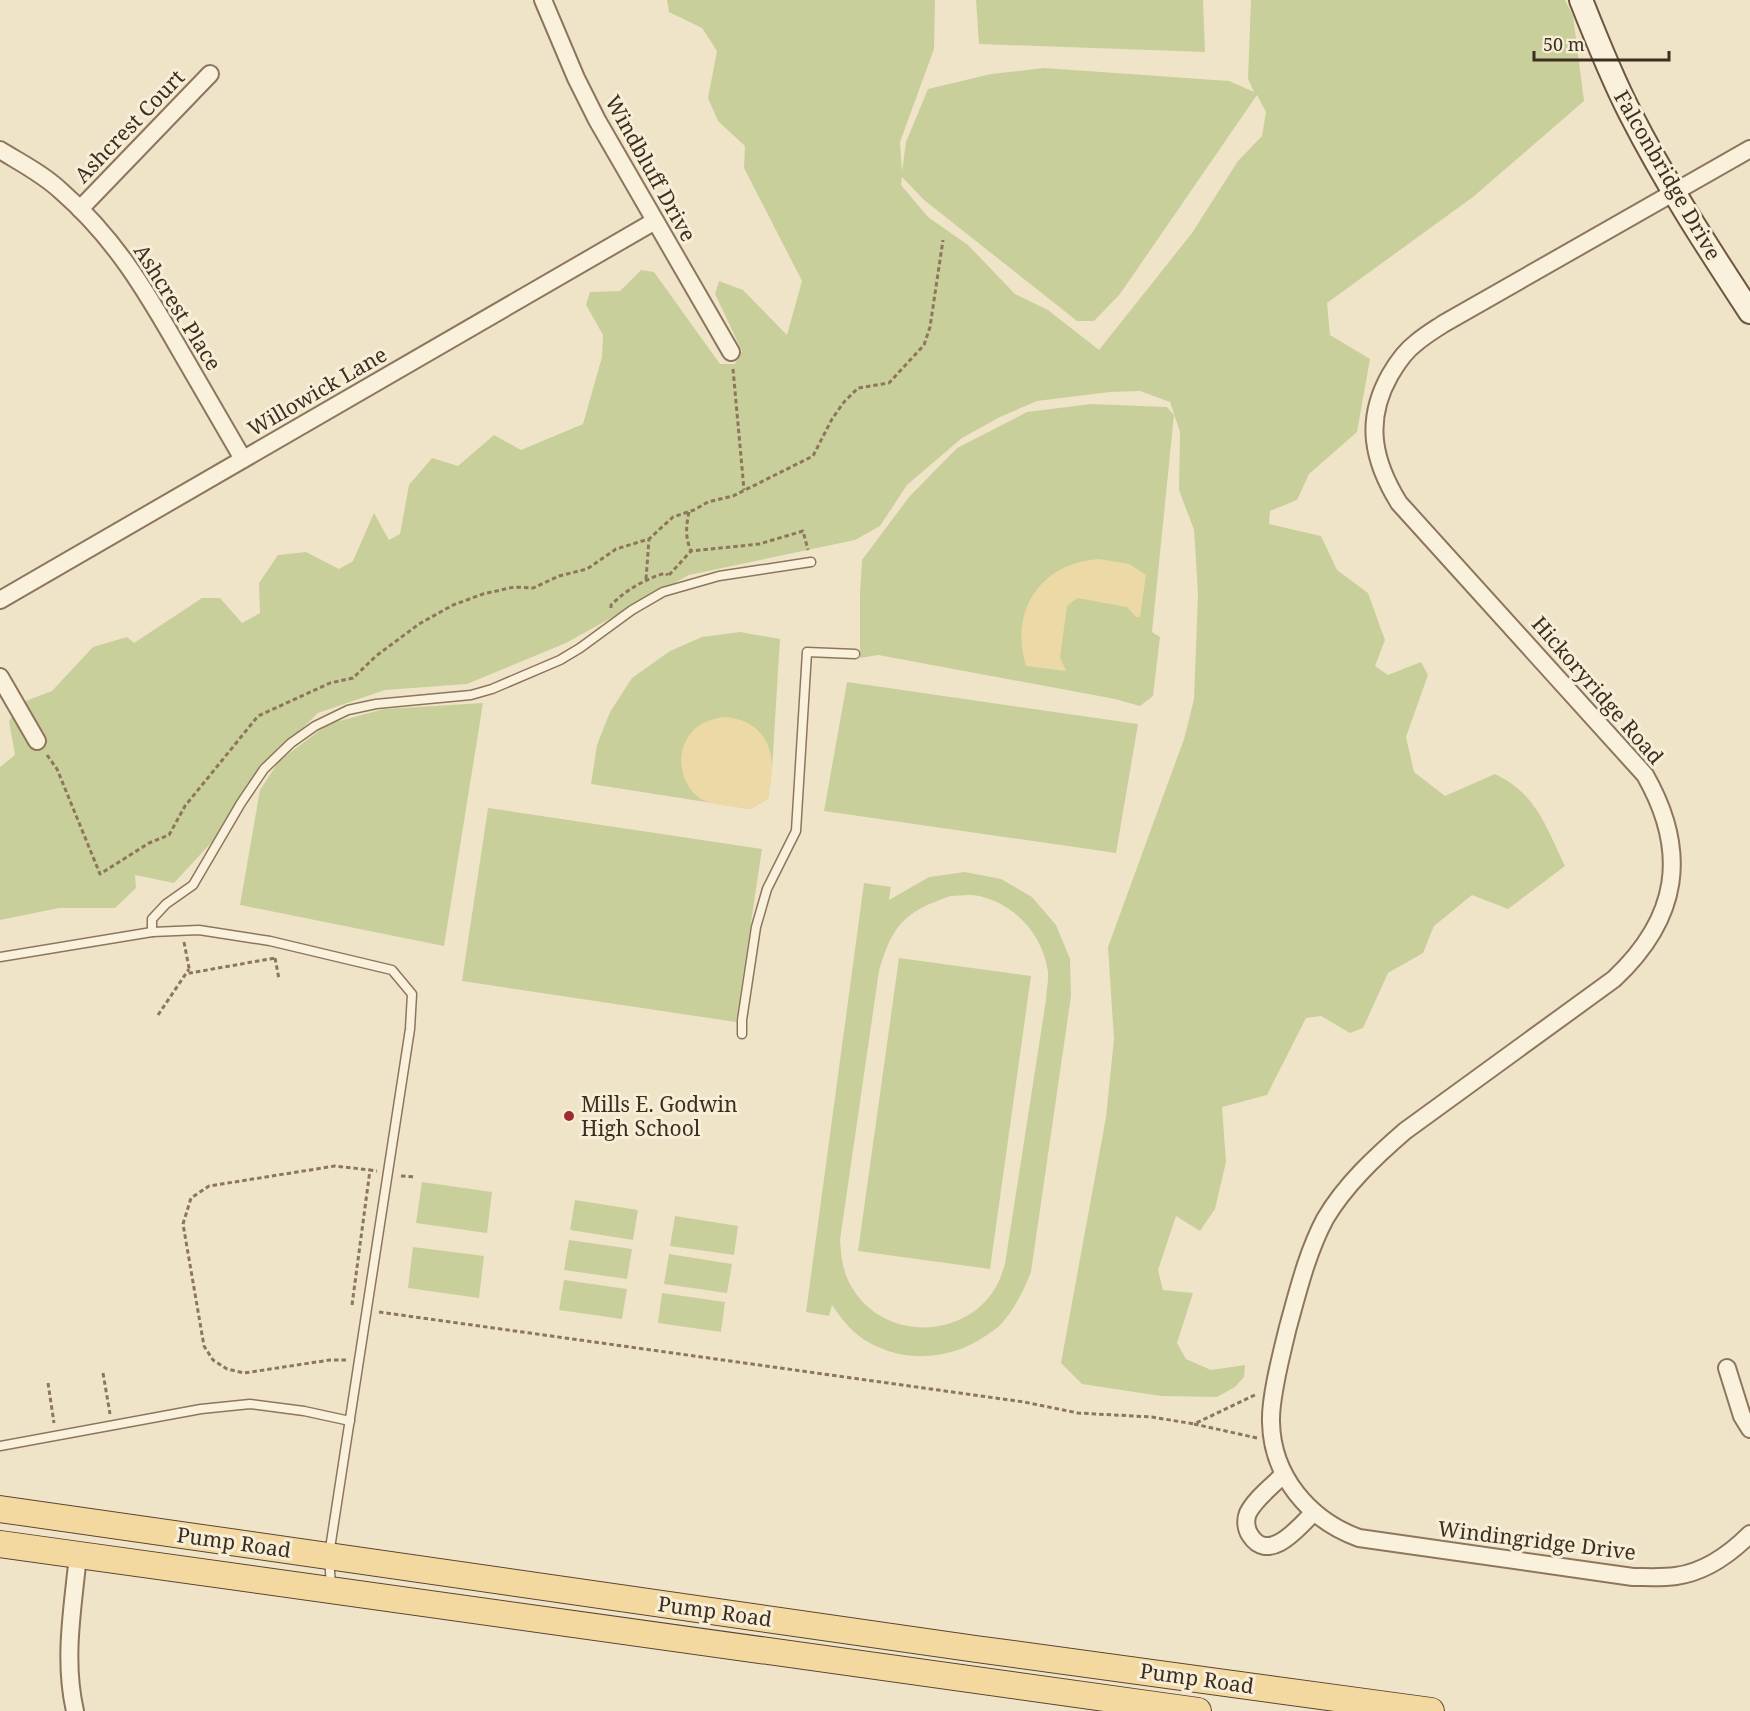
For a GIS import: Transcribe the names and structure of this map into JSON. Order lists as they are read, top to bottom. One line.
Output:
{"streets":{"main road":["Pump Road"],"street":["Ashcrest Court","Windbluff Drive","Falconbridge Drive","Ashcrest Place","Willowick Lane","Hickoryridge Road","Windingridge Drive"]},"crossings":[["Ashcrest Court","Ashcrest Place"],["Windbluff Drive","Willowick Lane"],["Falconbridge Drive","Hickoryridge Road"],["Ashcrest Place","Willowick Lane"],["Hickoryridge Road","Windingridge Drive"]],"places":["Mills E. Godwin High School"],"scale_bar":"50 m"}
